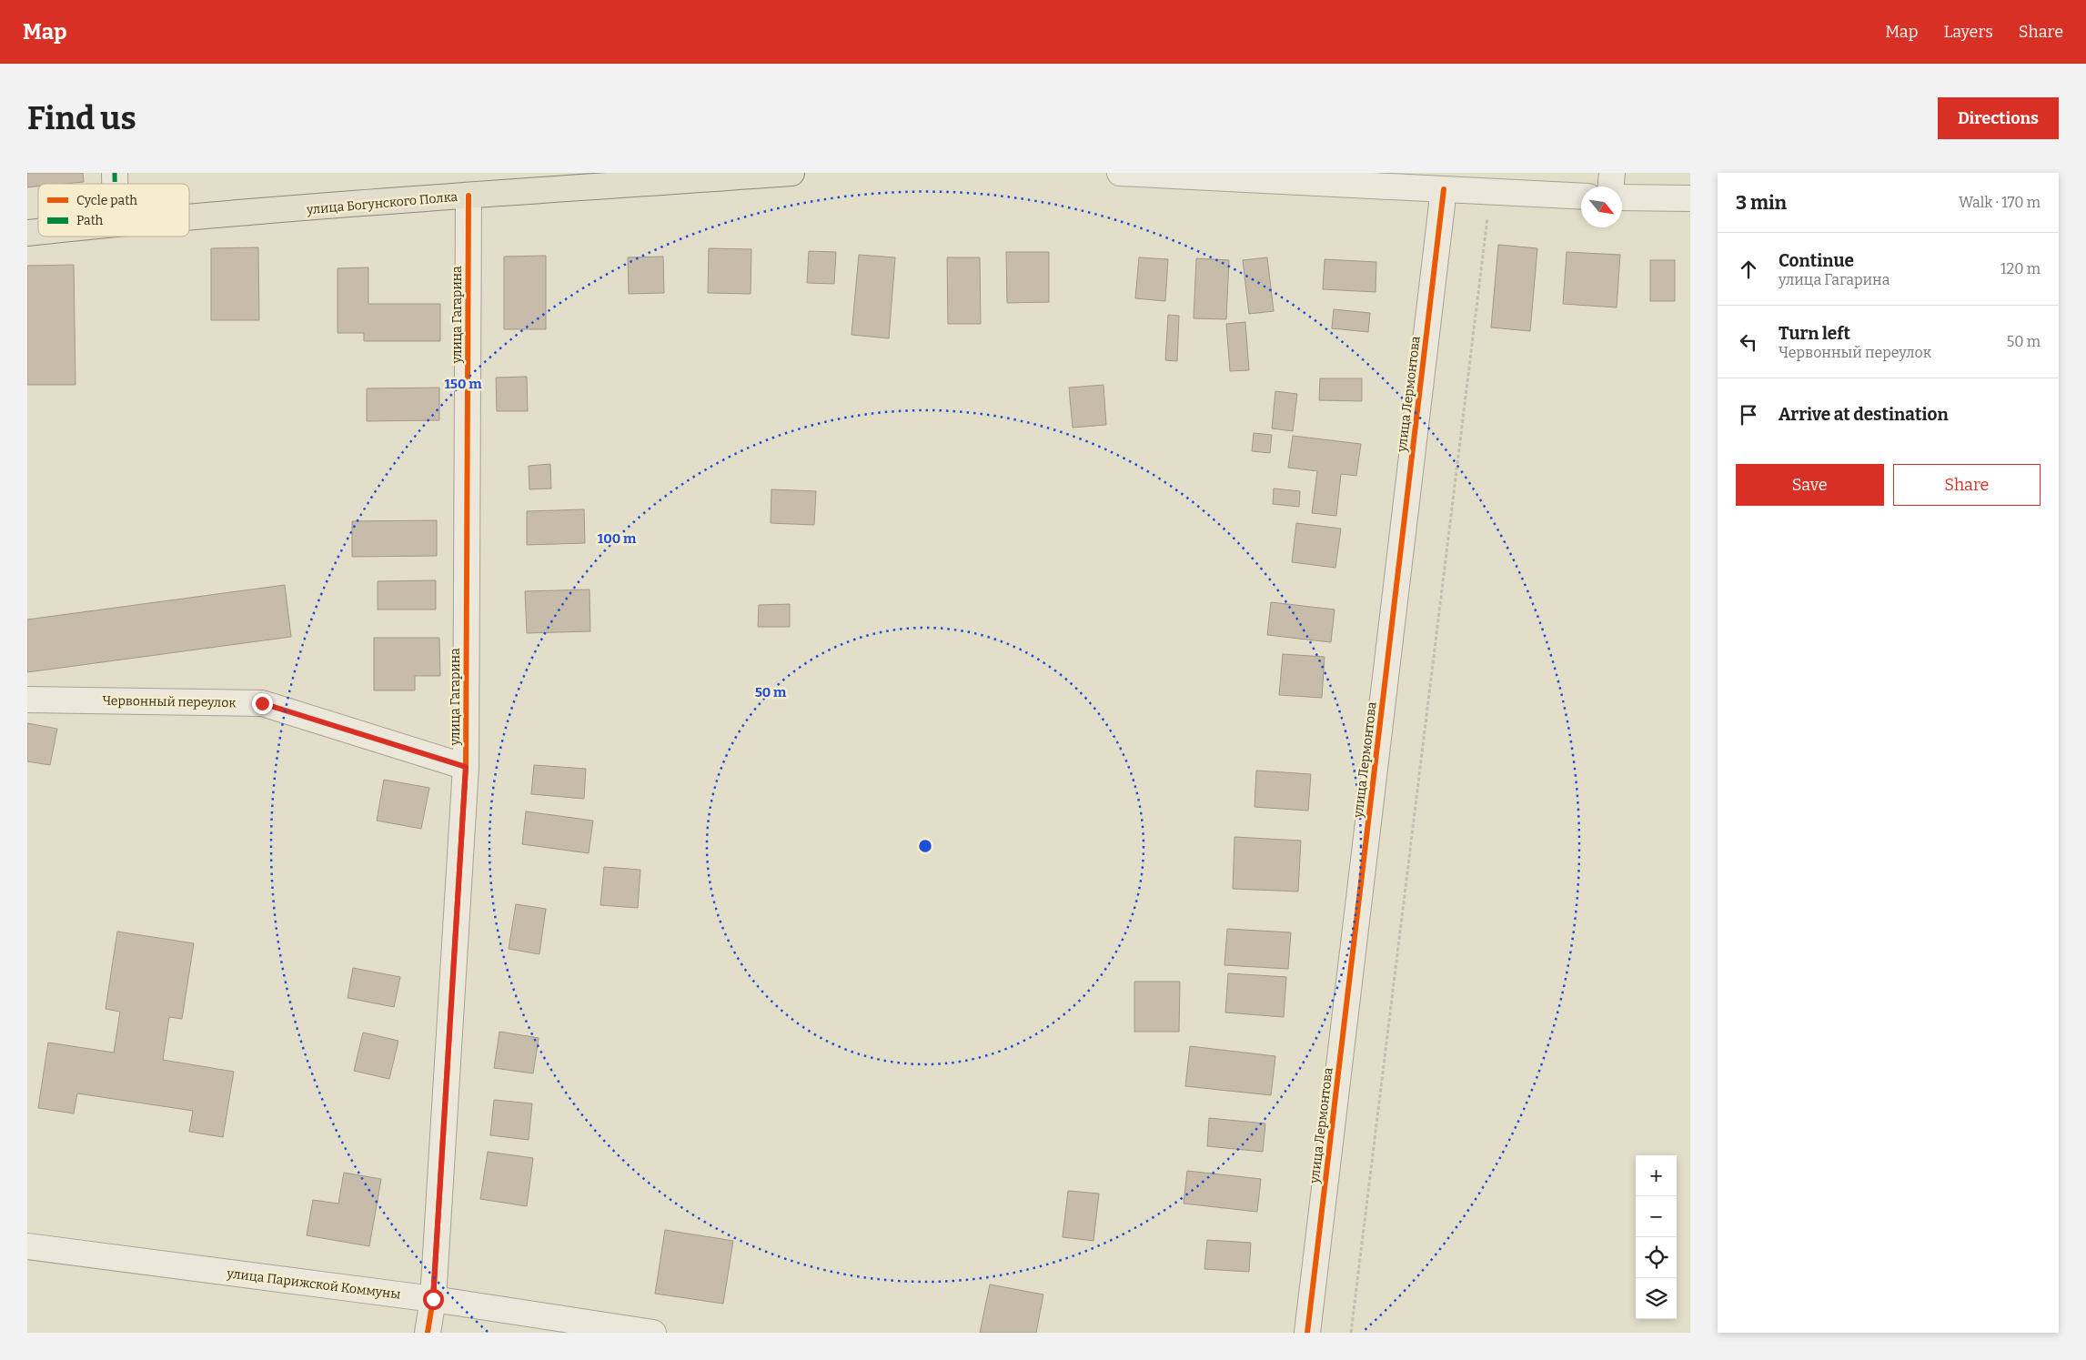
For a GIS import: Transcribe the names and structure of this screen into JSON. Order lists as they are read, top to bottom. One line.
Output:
{"streets":{"main road":["улица Богунского Полка"],"street":["улица Гагарина","улица Лермонтова","Червонный переулок","улица Парижской Коммуны"]},"crossings":[["улица Богунского Полка","улица Гагарина"],["улица Гагарина","Червонный переулок"],["улица Гагарина","улица Парижской Коммуны"]],"legend":["Cycle path","Path"],"north":"bottom right","page":{"header":"Map","nav":["Map","Layers","Share"],"buttons":["Directions",["Save","Share"]],"title":"Find us","heading":["3 min","Walk · 170 m"],"list":[["Continue","улица Гагарина","120 m"],["Turn left","Червонный переулок","50 m"],"Arrive at destination"],"map_buttons":["+","−"]},"rings":["150 m","100 m","50 m"]}
